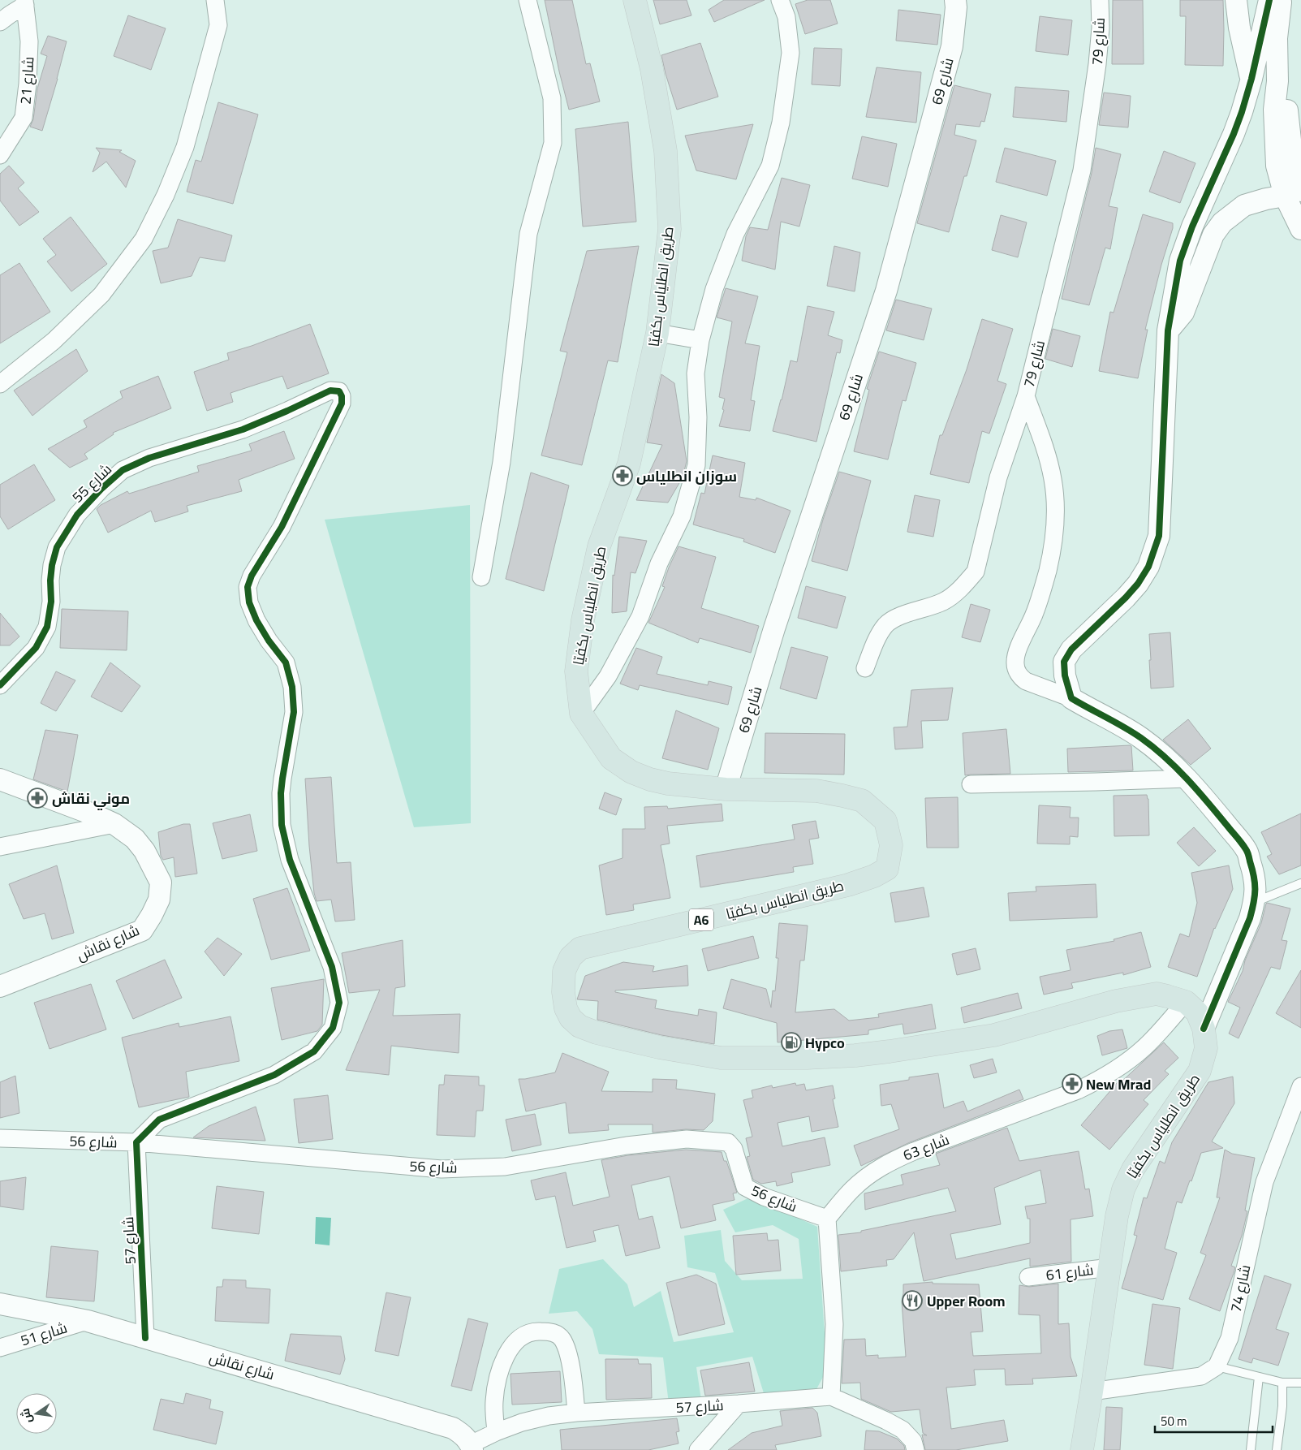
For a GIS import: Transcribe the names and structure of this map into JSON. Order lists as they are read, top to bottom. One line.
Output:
{"streets":{"highway":["طريق انطلياس بكفيّا","A6"],"street":["شارع 79","شارع 21","شارع 69","شارع 55","شارع نقاش","شارع 56","شارع 63","شارع 57","شارع 61","شارع 74","شارع 51"]},"crossings":[["شارع 69","طريق انطلياس بكفيّا"],["طريق انطلياس بكفيّا","شارع 63"],["طريق انطلياس بكفيّا","شارع 61"],["شارع 55","شارع 56"],["شارع 55","شارع 57"],["شارع نقاش","شارع 57"],["شارع نقاش","شارع 51"],["شارع 56","شارع 63"],["شارع 56","شارع 57"]],"places":{"pharmacy":["سوزان انطلياس","موني نقاش","New Mrad"],"fuel station":["Hypco"],"restaurant":["Upper Room"]},"scale_bar":"50 m","north":"left"}
